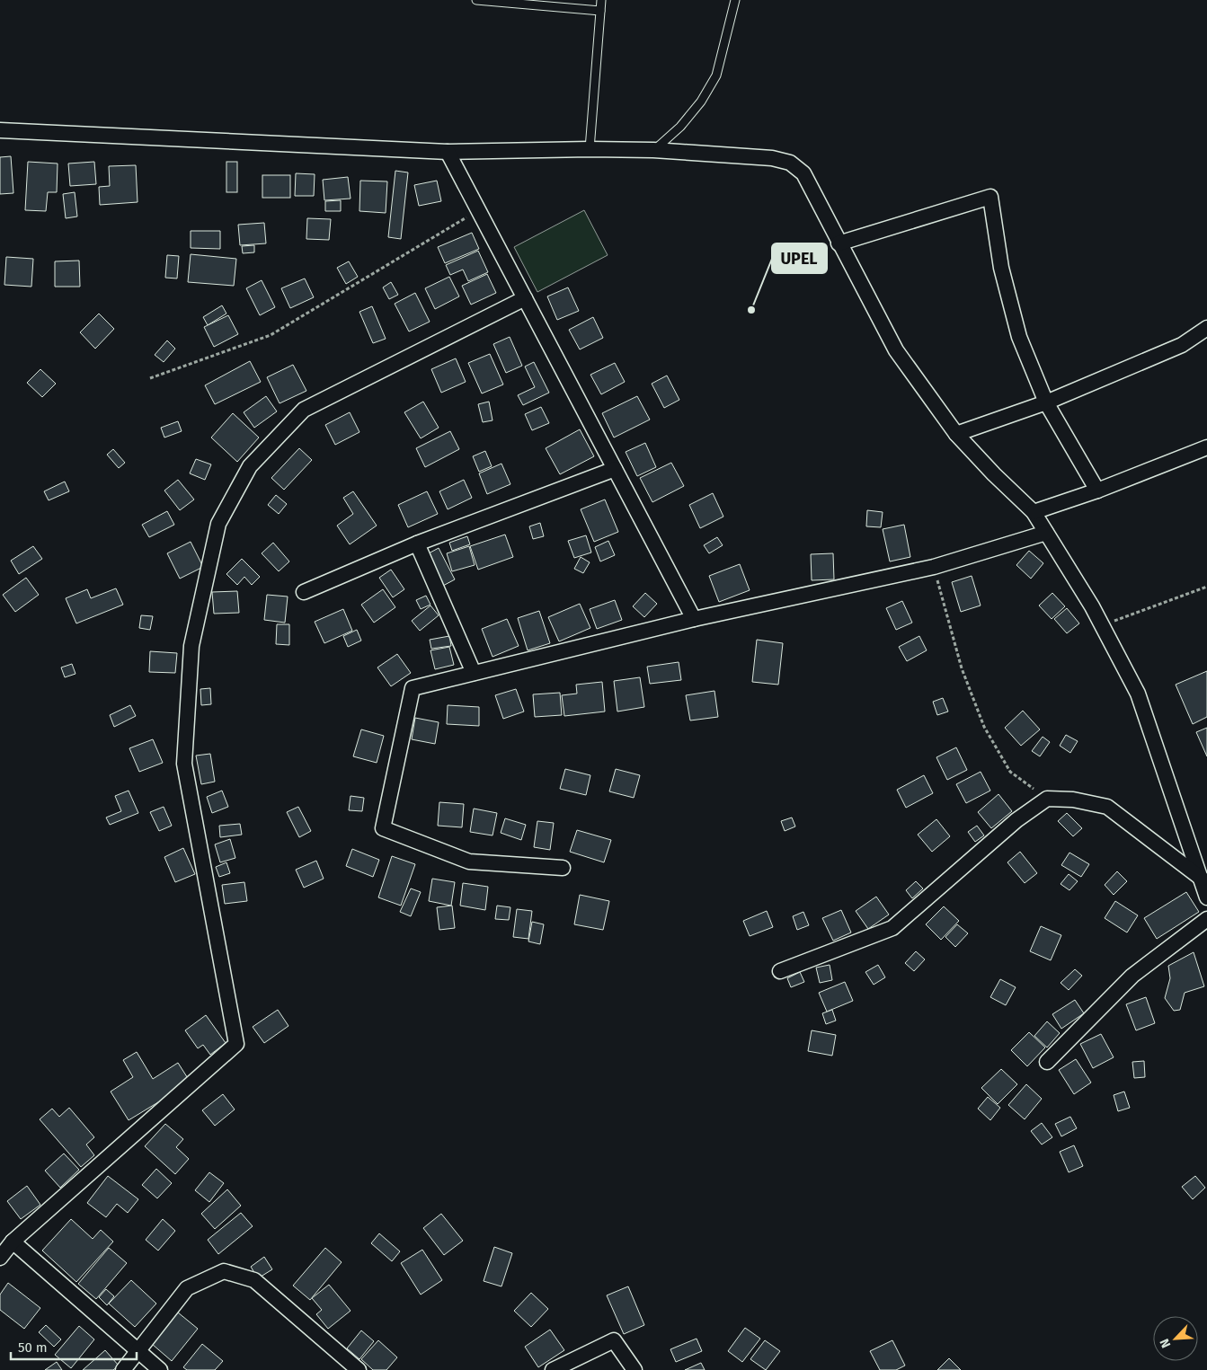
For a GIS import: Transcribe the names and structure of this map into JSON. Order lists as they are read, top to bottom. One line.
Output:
{"places":["UPEL"],"scale_bar":"50 m","north":"bottom left"}
